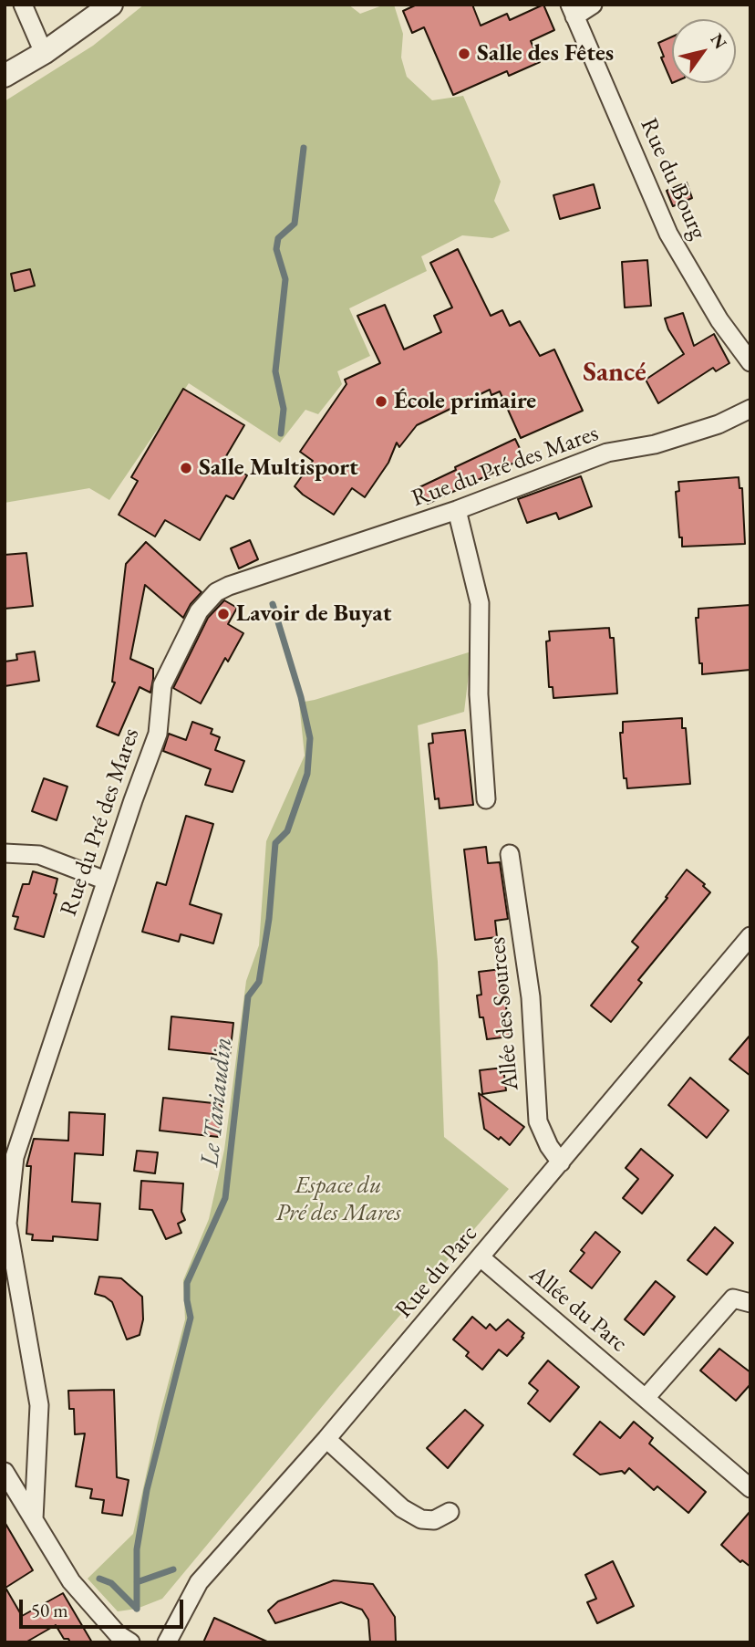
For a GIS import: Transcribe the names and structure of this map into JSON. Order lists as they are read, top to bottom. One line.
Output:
{"streets":{"street":["Rue du Bourg","Rue du Pré des Mares","Allée des Sources","Rue du Parc","Allée du Parc"]},"crossings":[["Allée des Sources","Rue du Parc"],["Rue du Parc","Allée du Parc"]],"districts":["Sancé"],"water":["Le Tariaudin"],"parks":["Espace du Pré des Mares"],"places":["Salle des Fêtes","École primaire","Salle Multisport","Lavoir de Buyat"],"scale_bar":"50 m","north":"top right"}
